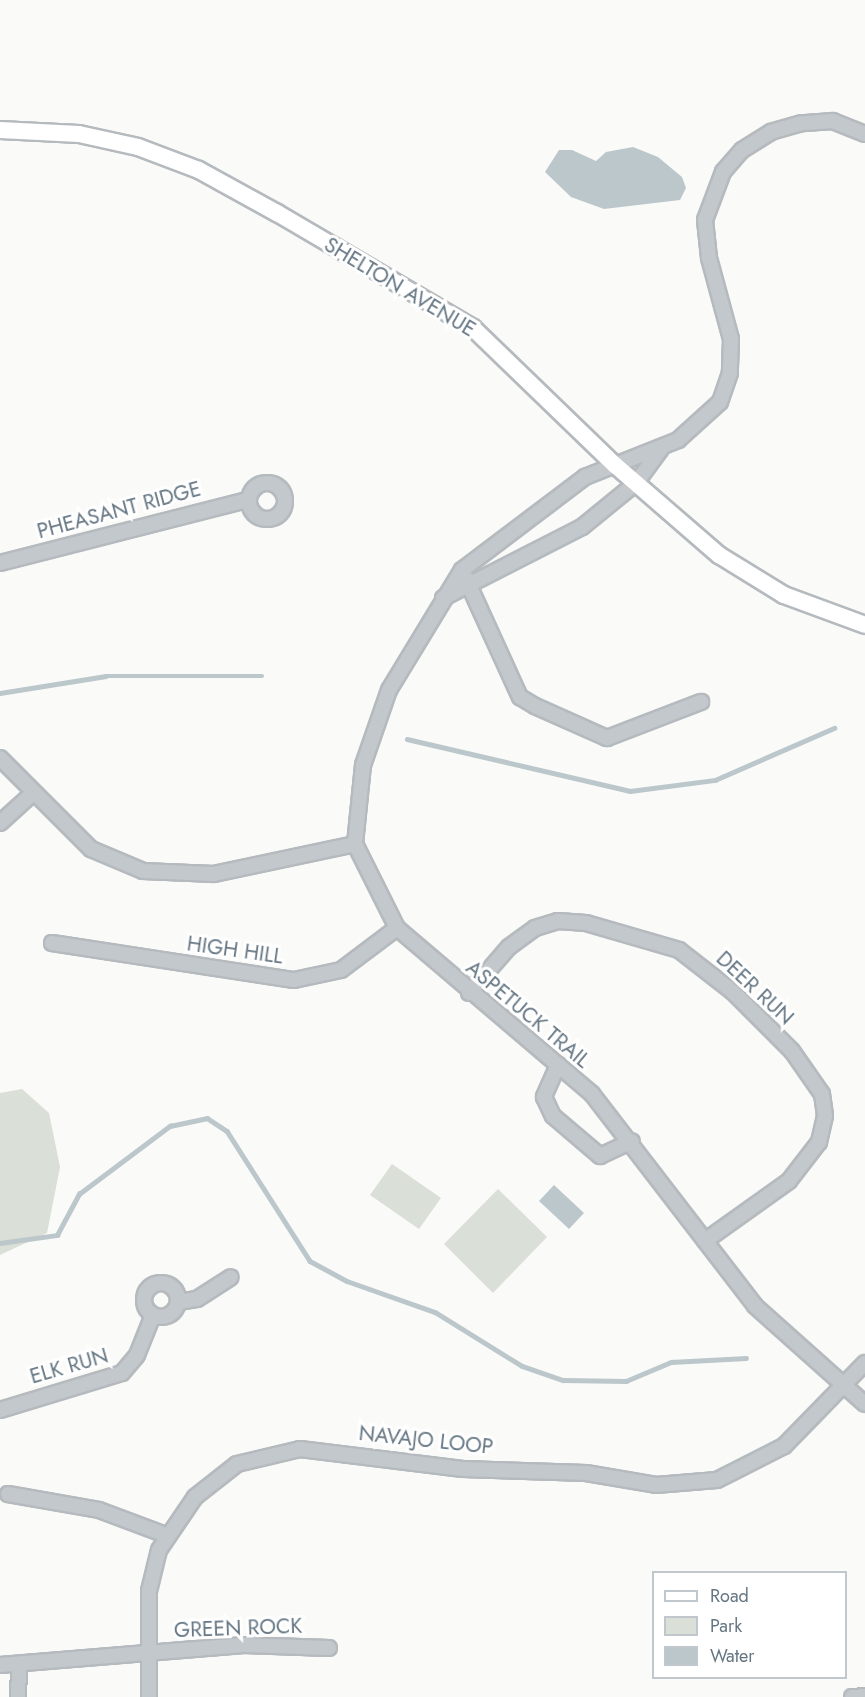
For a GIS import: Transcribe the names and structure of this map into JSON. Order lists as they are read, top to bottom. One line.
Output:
{"streets":{"main road":["SHELTON AVENUE"],"street":["PHEASANT RIDGE","HIGH HILL","DEER RUN","ASPETUCK TRAIL","ELK RUN","NAVAJO LOOP","GREEN ROCK"]},"crossings":[["HIGH HILL","ASPETUCK TRAIL"],["DEER RUN","ASPETUCK TRAIL"],["ASPETUCK TRAIL","NAVAJO LOOP"],["NAVAJO LOOP","GREEN ROCK"]],"legend":["Road","Park","Water"]}
